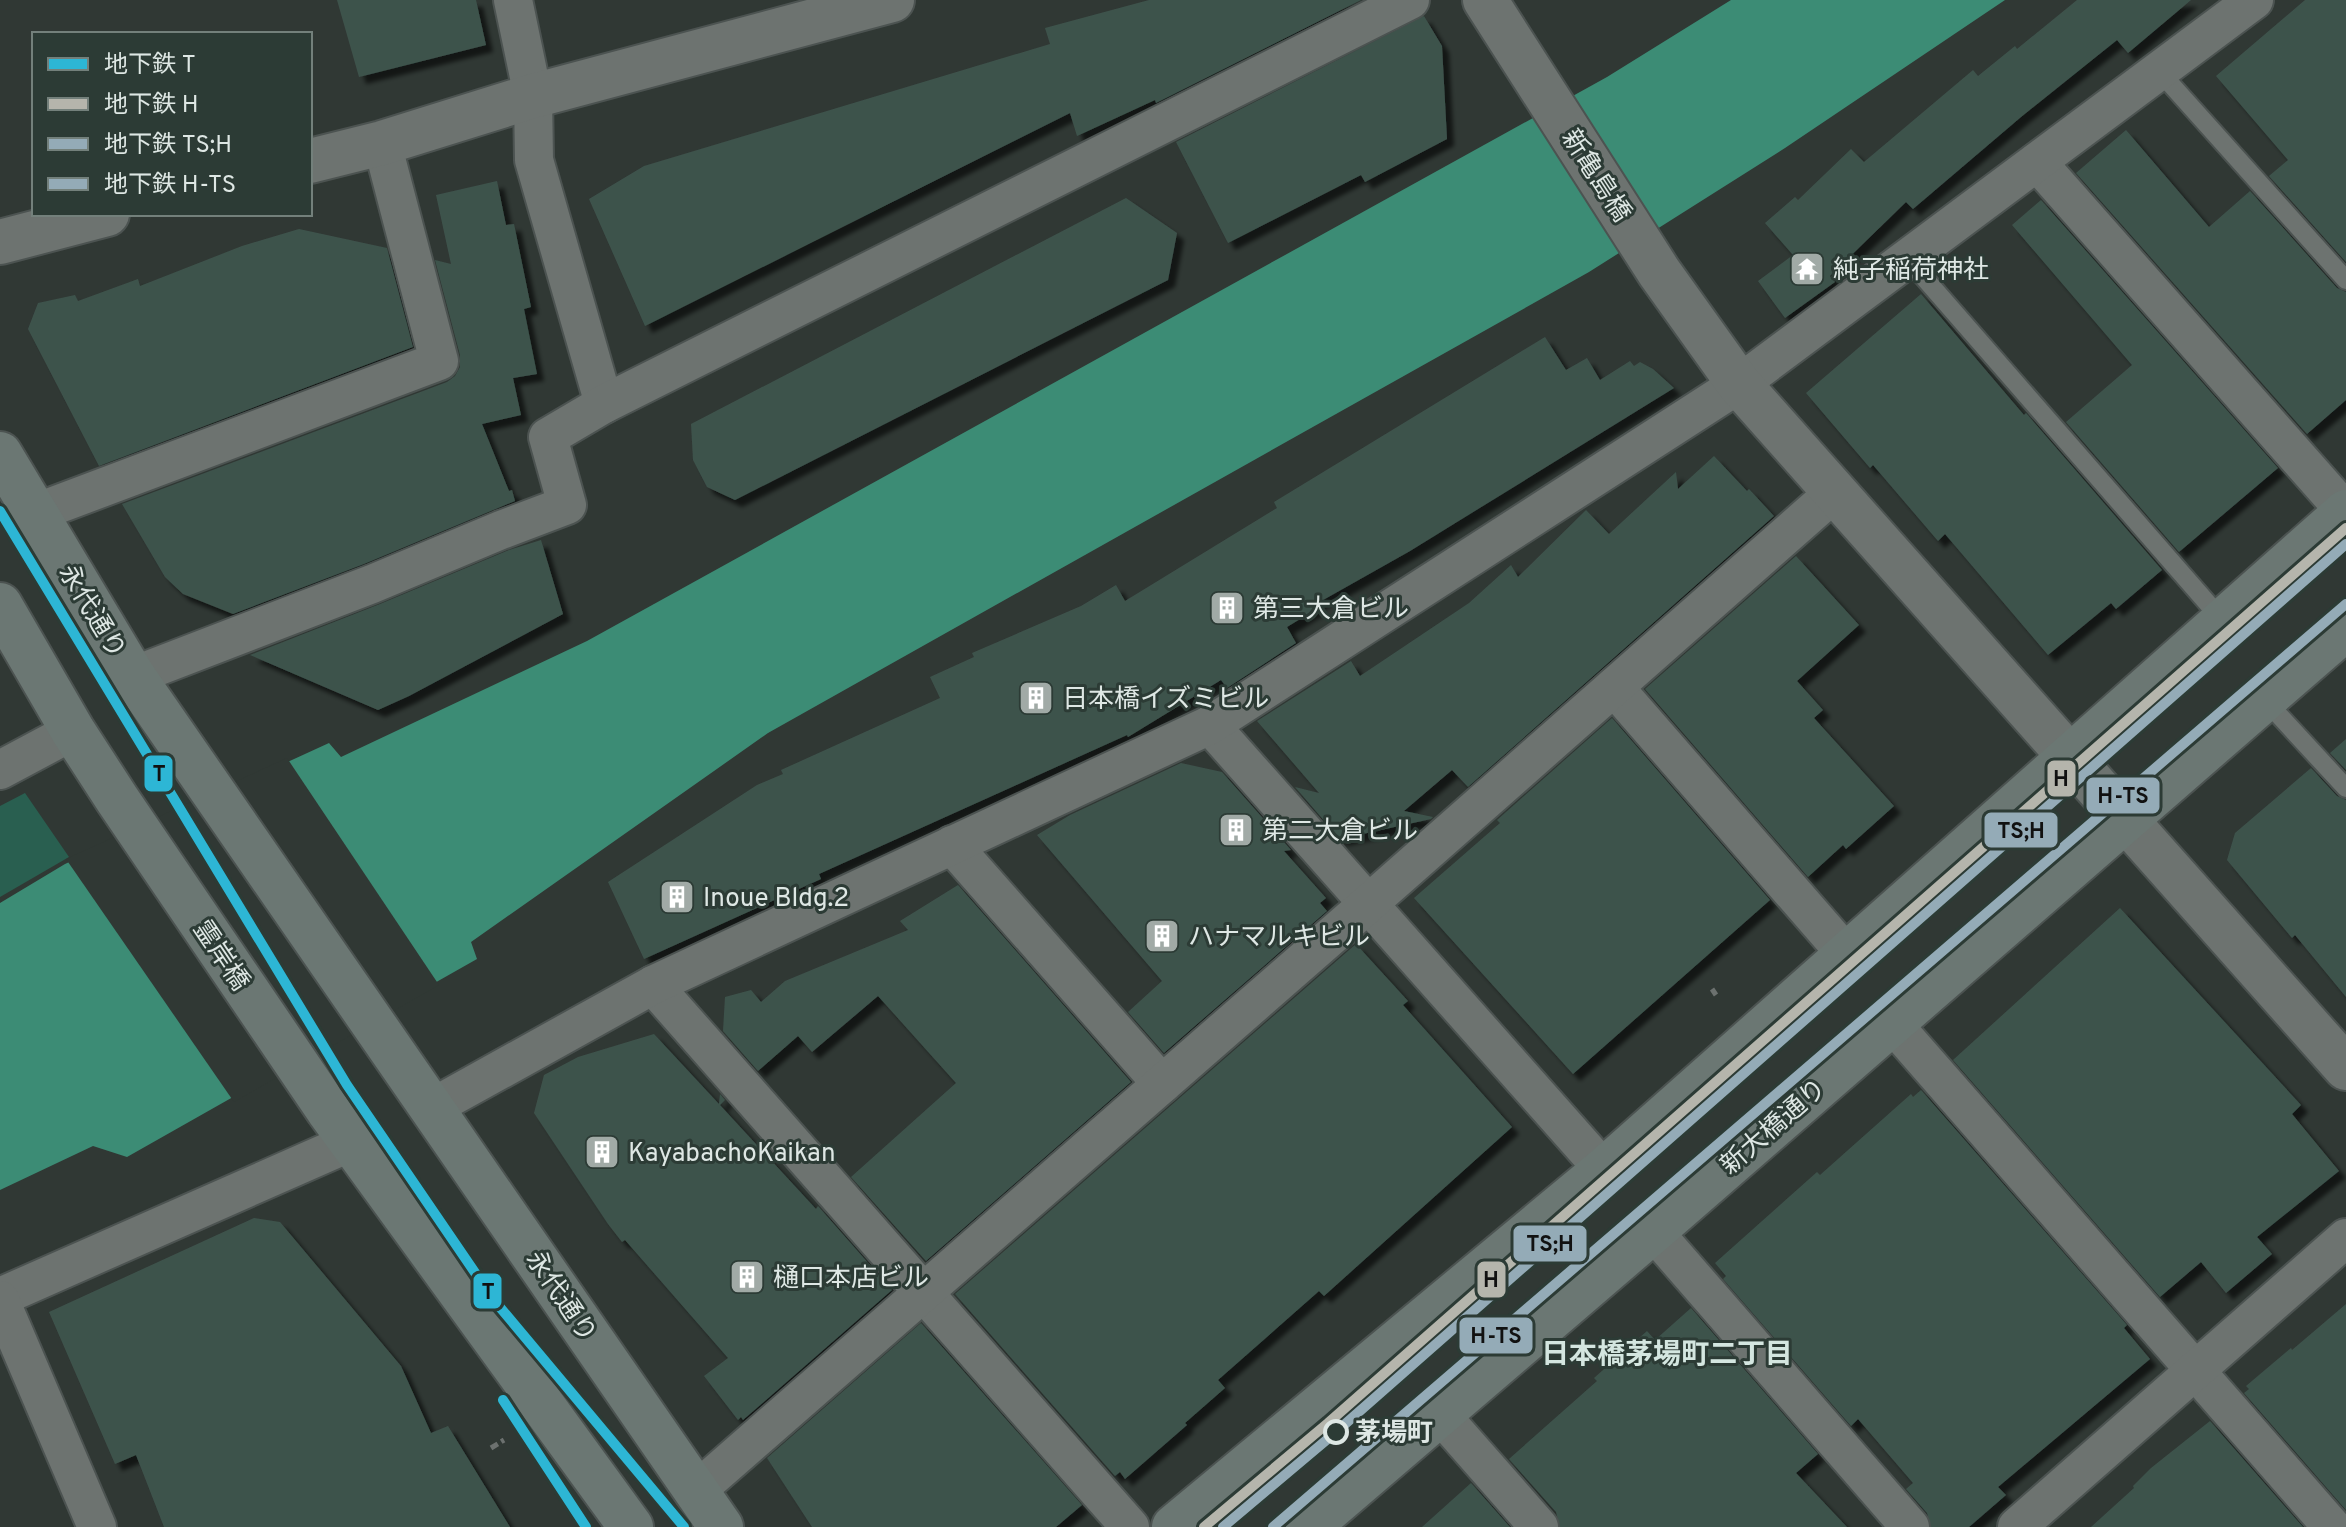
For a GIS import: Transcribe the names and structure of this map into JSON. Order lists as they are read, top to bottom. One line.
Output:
{"streets":{"main road":["永代通り","霊岸橋","新大橋通り"],"street":["新亀島橋"]},"crossings":[["新亀島橋","新大橋通り"]],"districts":["日本橋茅場町二丁目"],"places":{"temple":["純子稲荷神社"],"building":["第三大倉ビル","日本橋イズミビル","第二大倉ビル","Inoue Bldg.2","ハナマルキビル","KayabachoKaikan","樋口本店ビル"],"other":["茅場町"]},"lines":["metro line T","metro line H","metro line TS;H","metro line H-TS"],"legend":["地下鉄 T","地下鉄 H","地下鉄 TS;H","地下鉄 H-TS"]}
